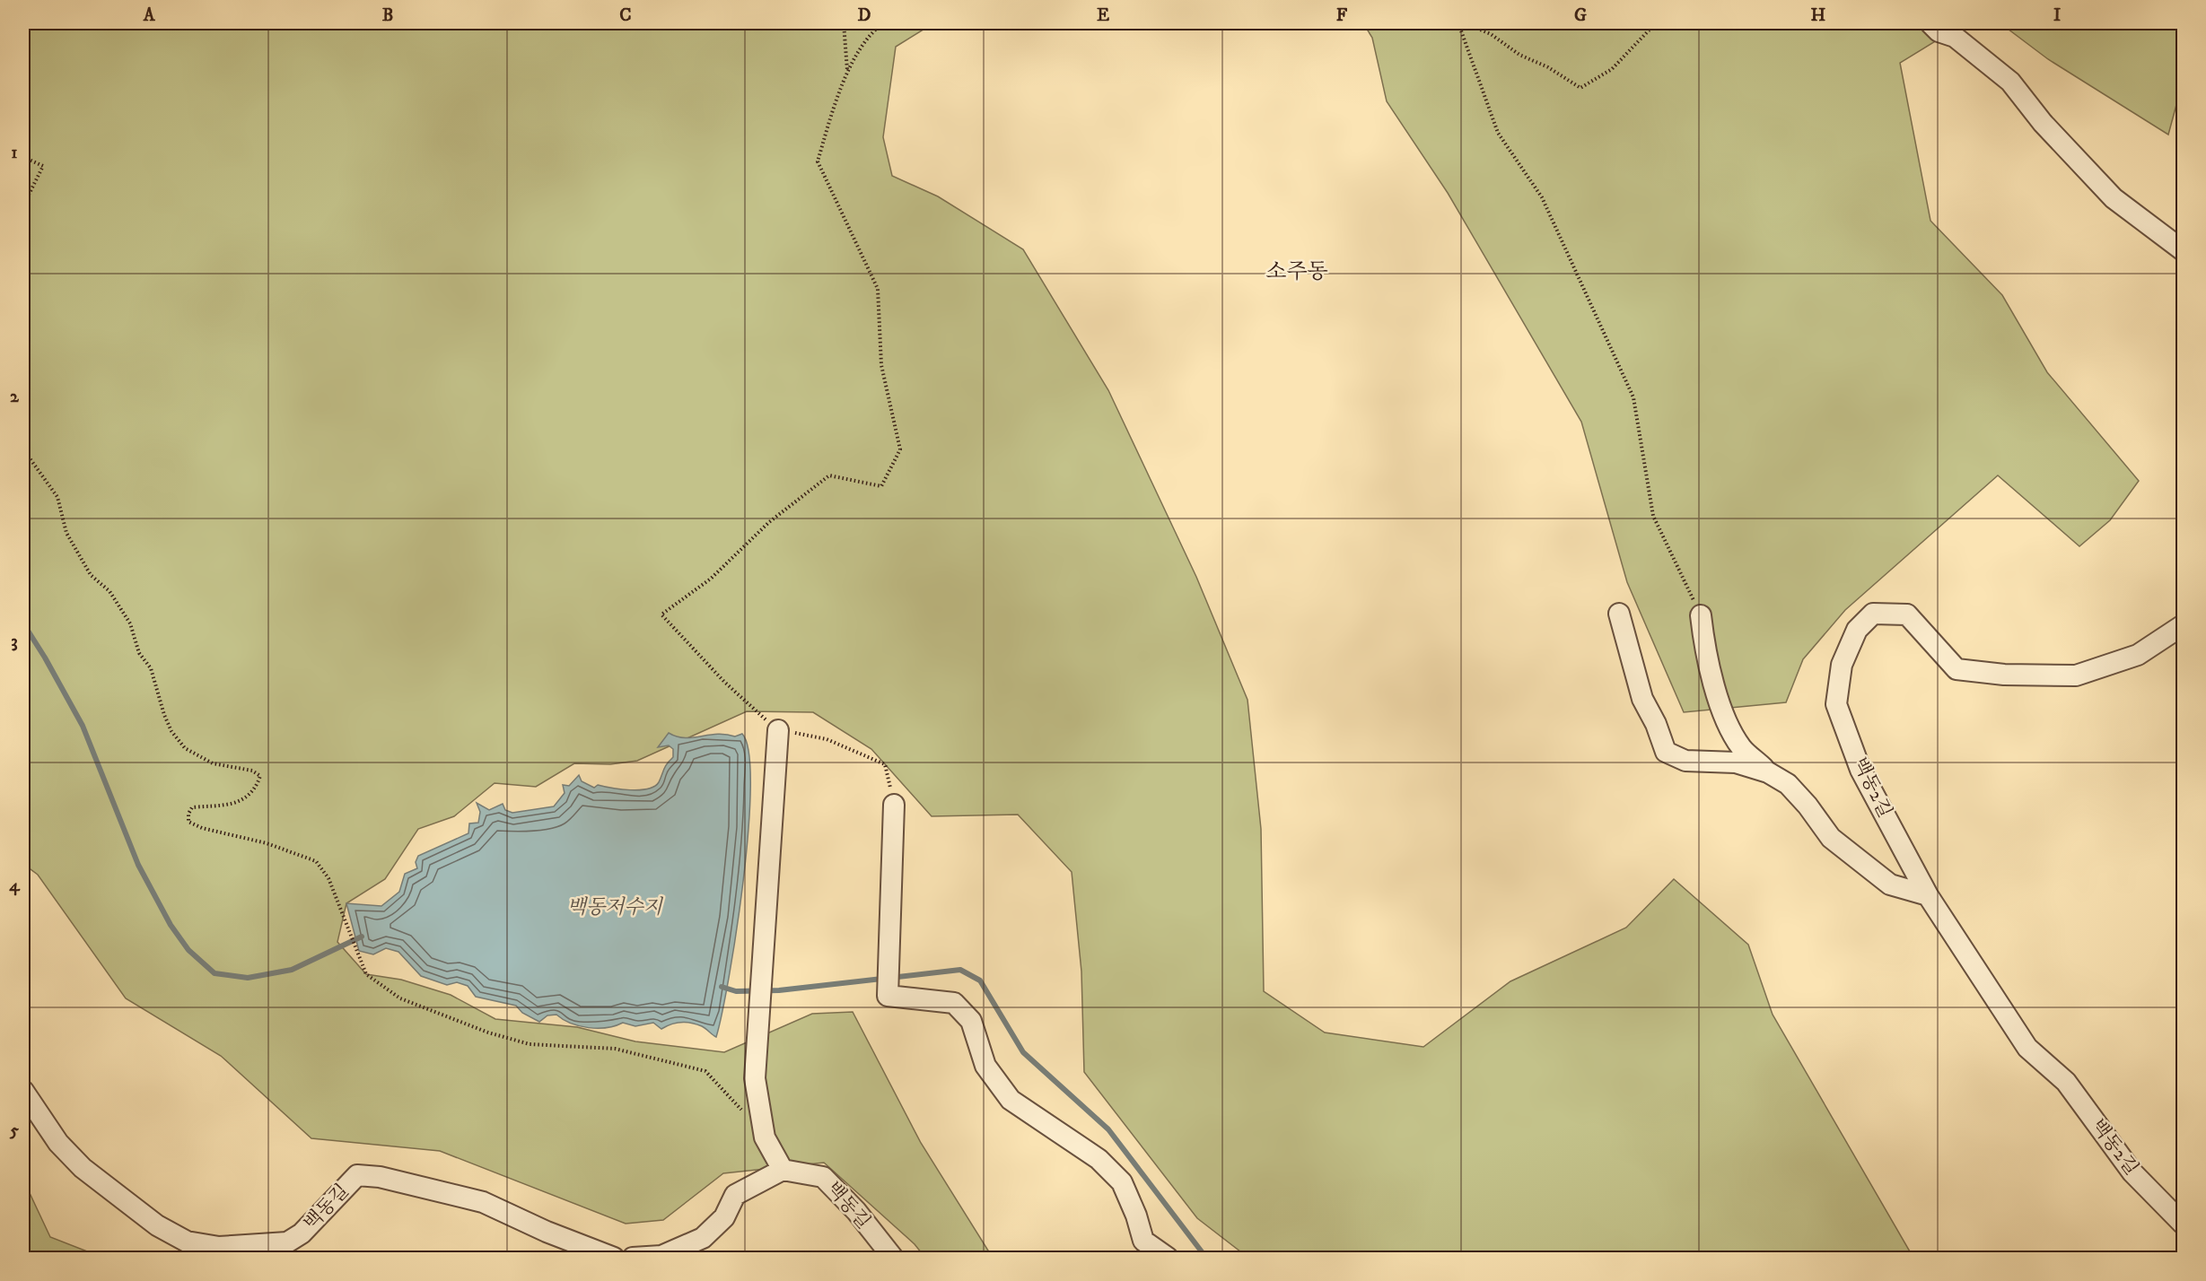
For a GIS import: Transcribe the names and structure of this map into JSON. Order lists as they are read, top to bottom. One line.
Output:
{"streets":{"street":["백동2길","백동길"]},"districts":["소주동"],"water":["백동저수지"],"grid":{"columns":["A","B","C","D","E","F","G","H","I"],"rows":["1","2","3","4","5"]}}
